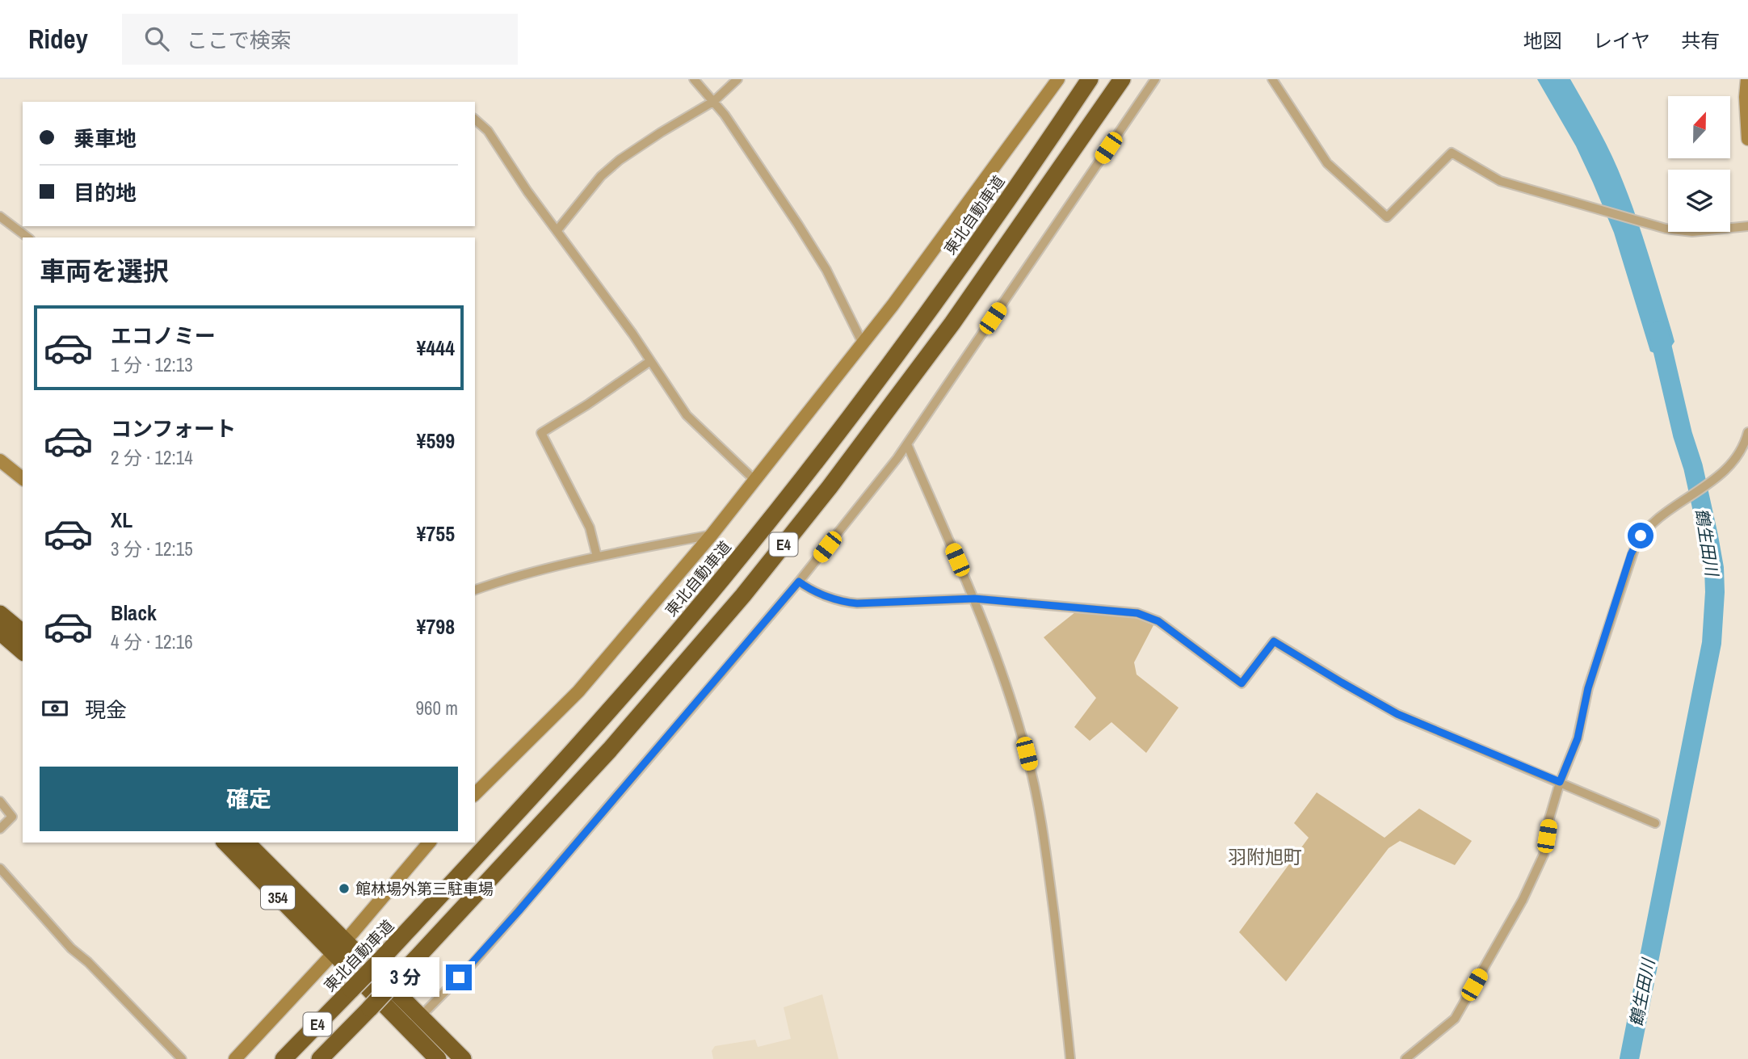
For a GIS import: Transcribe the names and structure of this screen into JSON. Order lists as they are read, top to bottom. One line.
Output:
{"streets":{"highway":["東北自動車道","E4","354"]},"districts":["羽附旭町"],"water":["鶴生田川"],"places":["館林場外第三駐車場"],"north":"top","page":{"header":"Ridey","search":"ここで検索","nav":["地図","レイヤ","共有"],"banner":["乗車地","目的地"],"heading":"車両を選択","list":[{"name":"エコノミー","note":"1 分 · 12:13","value":"¥444"},{"name":"コンフォート","note":"2 分 · 12:14","value":"¥599"},{"name":"XL","note":"3 分 · 12:15","value":"¥755"},{"name":"Black","note":"4 分 · 12:16","value":"¥798"}],"pay":["現金","960 m"],"buttons":"確定","bubble":"3 分"}}
